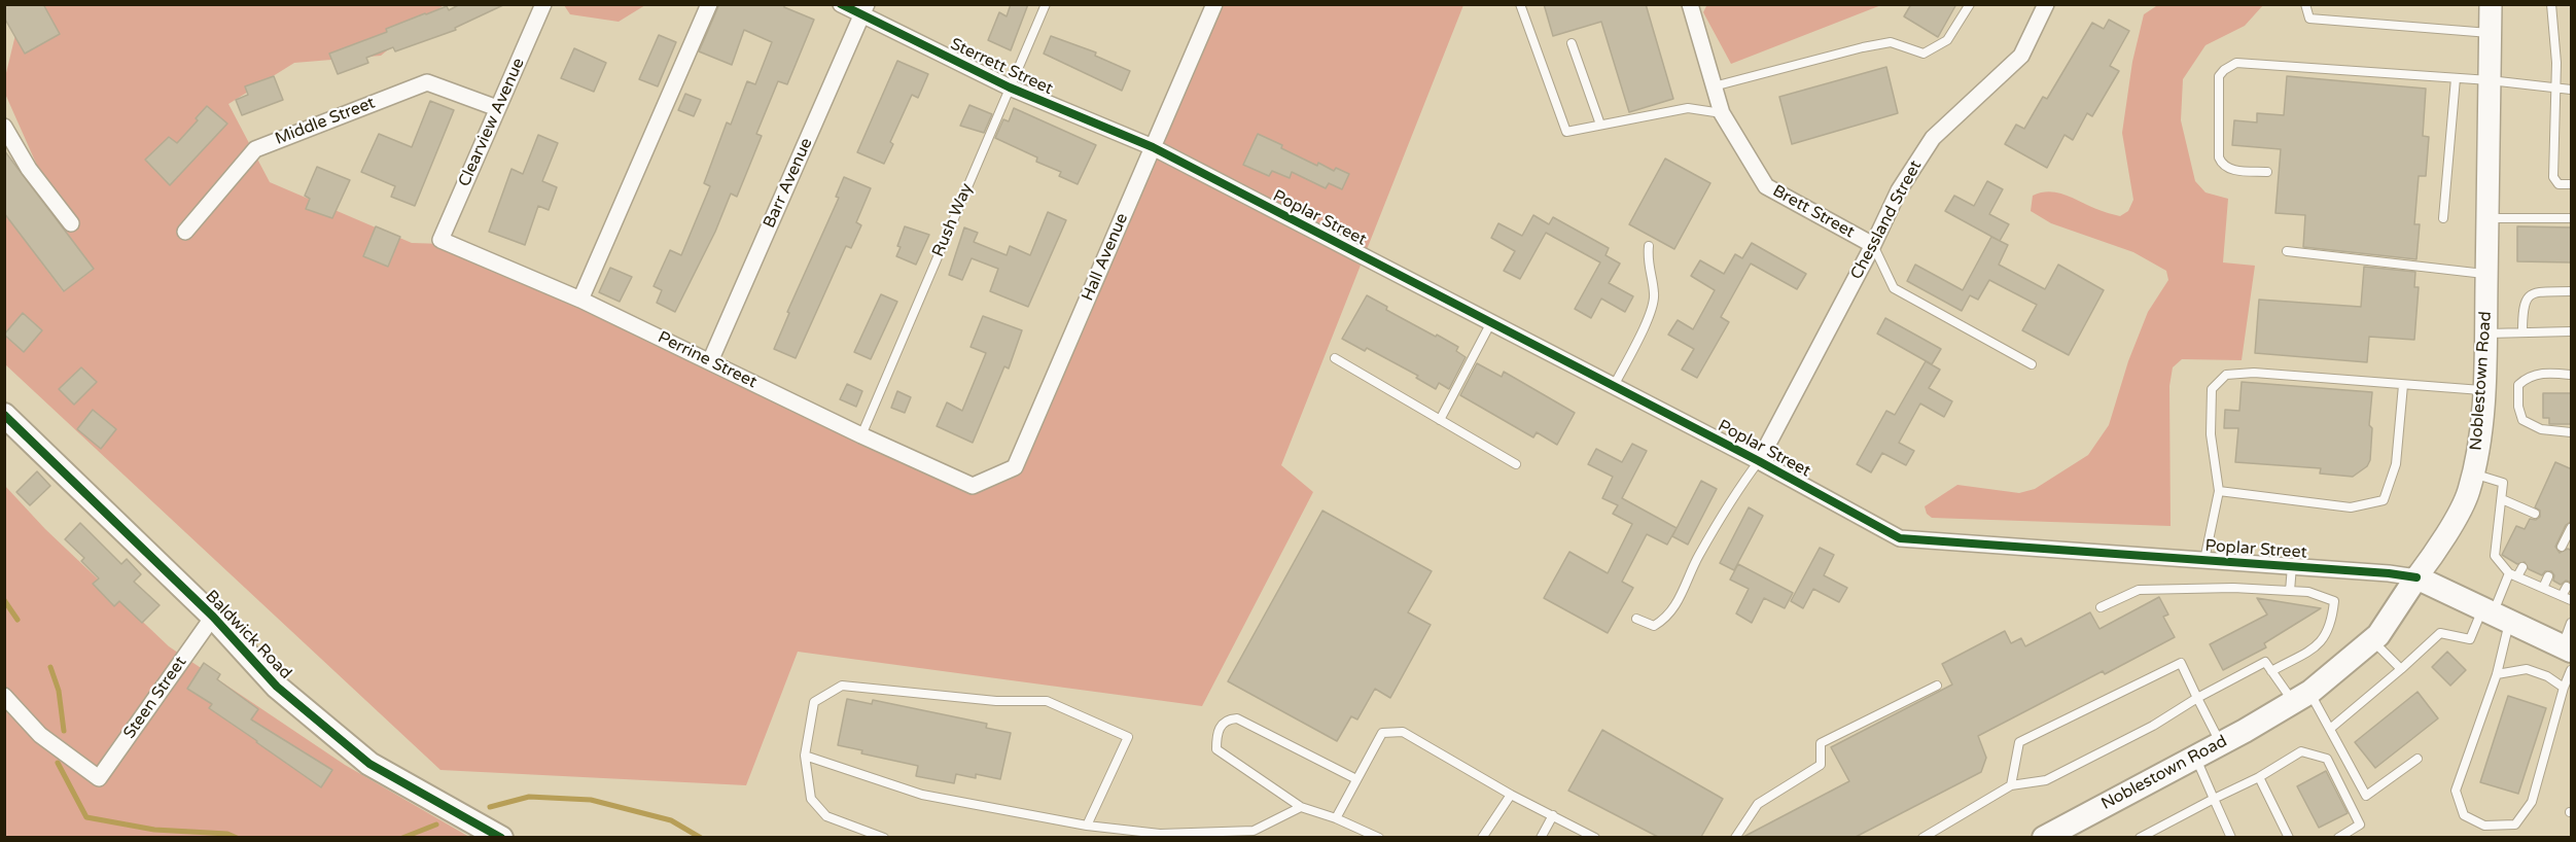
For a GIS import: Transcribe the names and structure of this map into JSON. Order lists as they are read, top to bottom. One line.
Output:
{"streets":{"main road":["Poplar Street","Noblestown Road","Baldwick Road"],"street":["Sterrett Street","Middle Street","Clearview Avenue","Barr Avenue","Brett Street","Chessland Street","Hall Avenue","Perrine Street","Steen Street"],"lane":["Rush Way"]},"crossings":[["Sterrett Street","Barr Avenue"],["Sterrett Street","Poplar Street"],["Sterrett Street","Rush Way"],["Sterrett Street","Hall Avenue"],["Middle Street","Clearview Avenue"],["Clearview Avenue","Perrine Street"],["Barr Avenue","Perrine Street"],["Brett Street","Chessland Street"],["Poplar Street","Chessland Street"],["Poplar Street","Hall Avenue"],["Poplar Street","Noblestown Road"],["Rush Way","Perrine Street"],["Hall Avenue","Perrine Street"],["Baldwick Road","Steen Street"]]}
